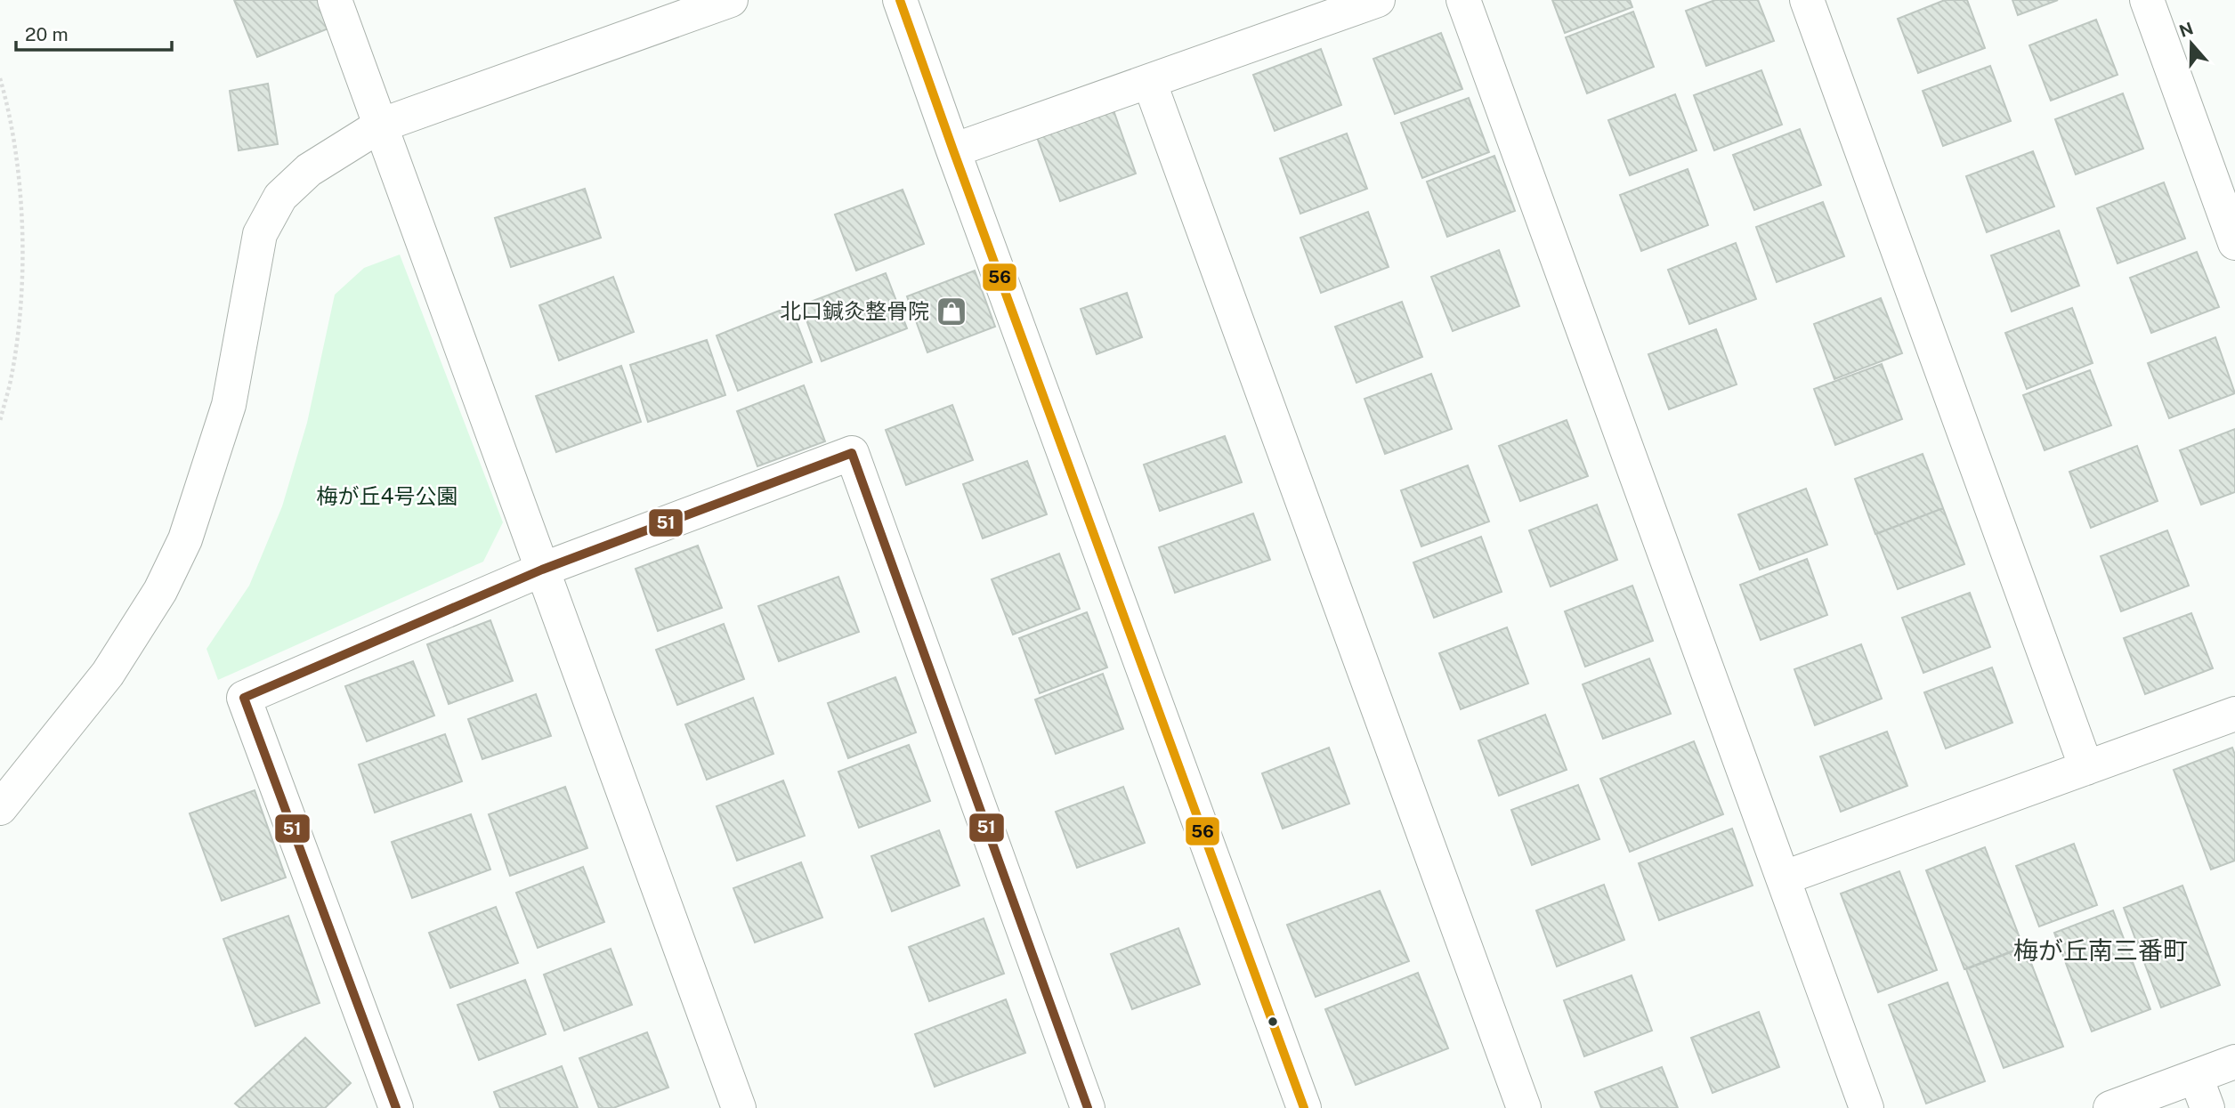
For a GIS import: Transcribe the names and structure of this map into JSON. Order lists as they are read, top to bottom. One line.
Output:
{"districts":["梅が丘南三番町"],"parks":["梅が丘4号公園"],"places":{"shop":["北口鍼灸整骨院"]},"lines":["transit line 56","transit line 51"],"scale_bar":"20 m","north":"top"}
